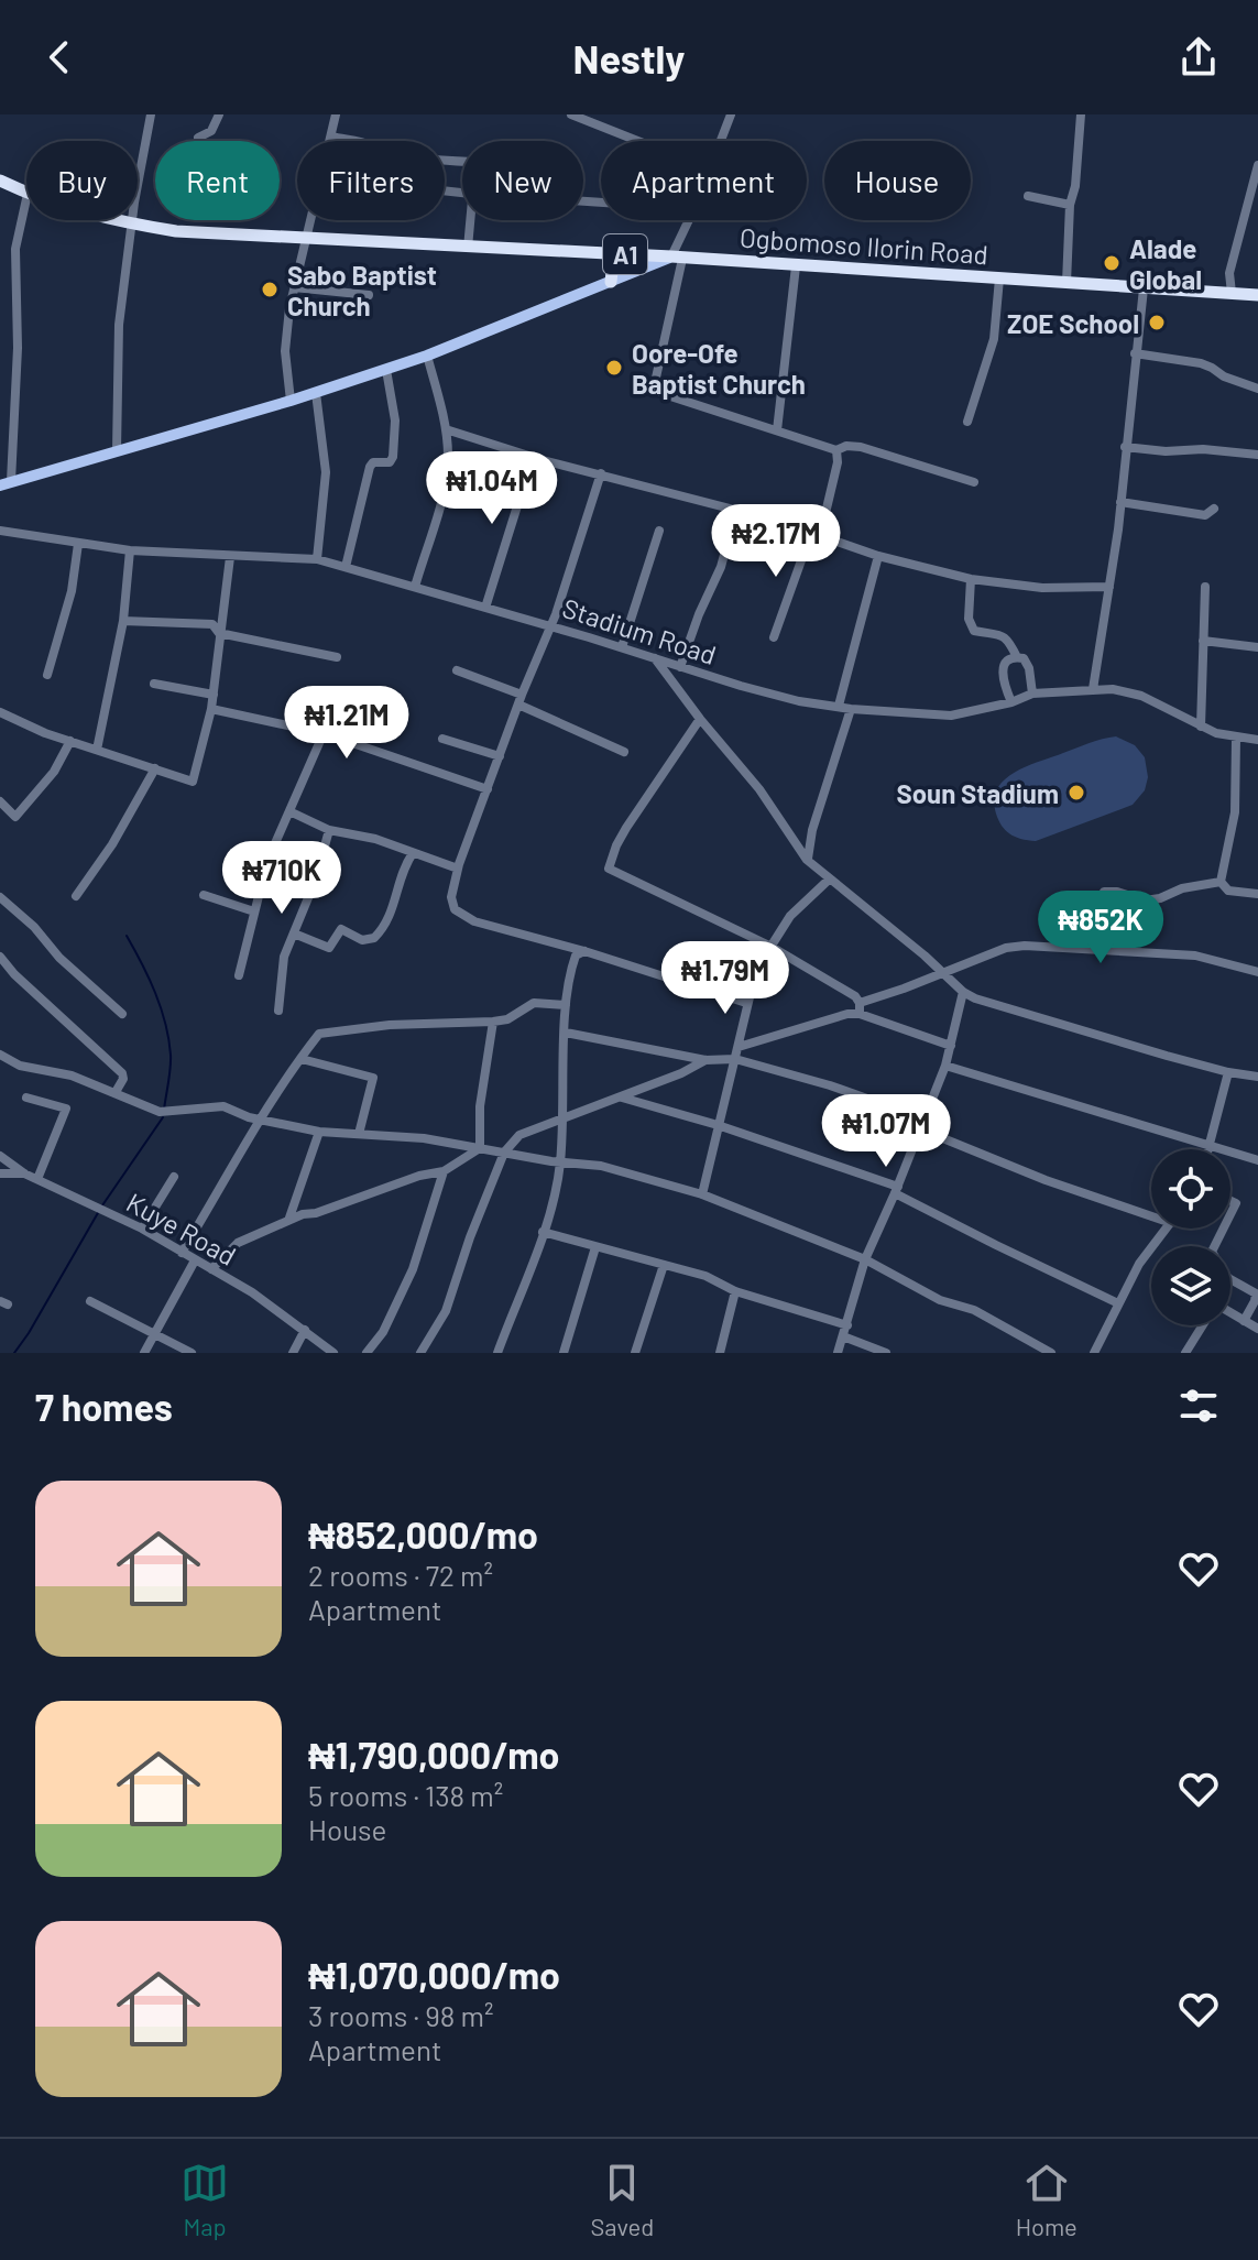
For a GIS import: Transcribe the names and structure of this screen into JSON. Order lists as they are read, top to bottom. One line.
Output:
{"streets":{"highway":["Ogbomoso Ilorin Road","A1"],"street":["Stadium Road","Kuye Road"]},"places":["Alade Global","Sabo Baptist Church","ZOE School","Oore-Ofe Baptist Church","Soun Stadium"],"page":{"header":"Nestly","chip":["Buy","Rent","Filters","New","Apartment","House"],"price":["₦1.04M","₦2.17M","₦1.21M","₦710K","₦852K","₦1.79M","₦1.07M"],"heading":"7 homes","list":[{"name":"₦852,000/mo","note":"2 rooms · 72 m² · Apartment"},{"name":"₦1,790,000/mo","note":"5 rooms · 138 m² · House"},{"name":"₦1,070,000/mo","note":"3 rooms · 98 m² · Apartment"}],"tabs":["Map","Saved","Home"]}}
